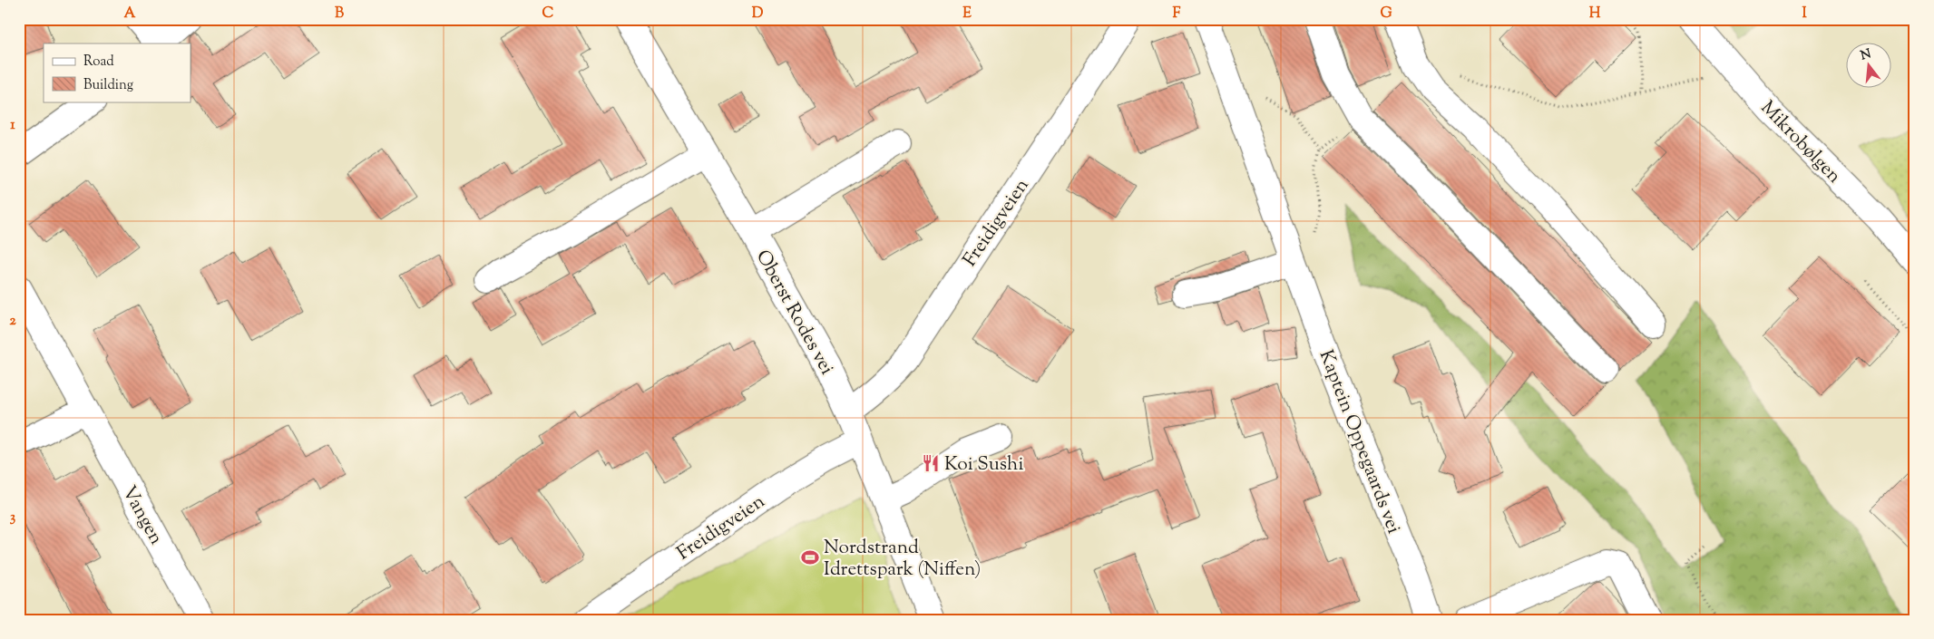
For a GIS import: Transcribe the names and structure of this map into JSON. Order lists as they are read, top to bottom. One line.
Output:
{"streets":{"street":["Mikrobølgen","Freidigveien","Oberst Rodes vei","Kaptein Oppegaards vei","Vangen"]},"crossings":[["Freidigveien","Oberst Rodes vei"]],"places":{"restaurant":["Koi Sushi"],"sports":["Nordstrand Idrettspark (Niffen)"]},"legend":["Road","Building"],"north":"top","grid":{"columns":["A","B","C","D","E","F","G","H","I"],"rows":["1","2","3"]}}
